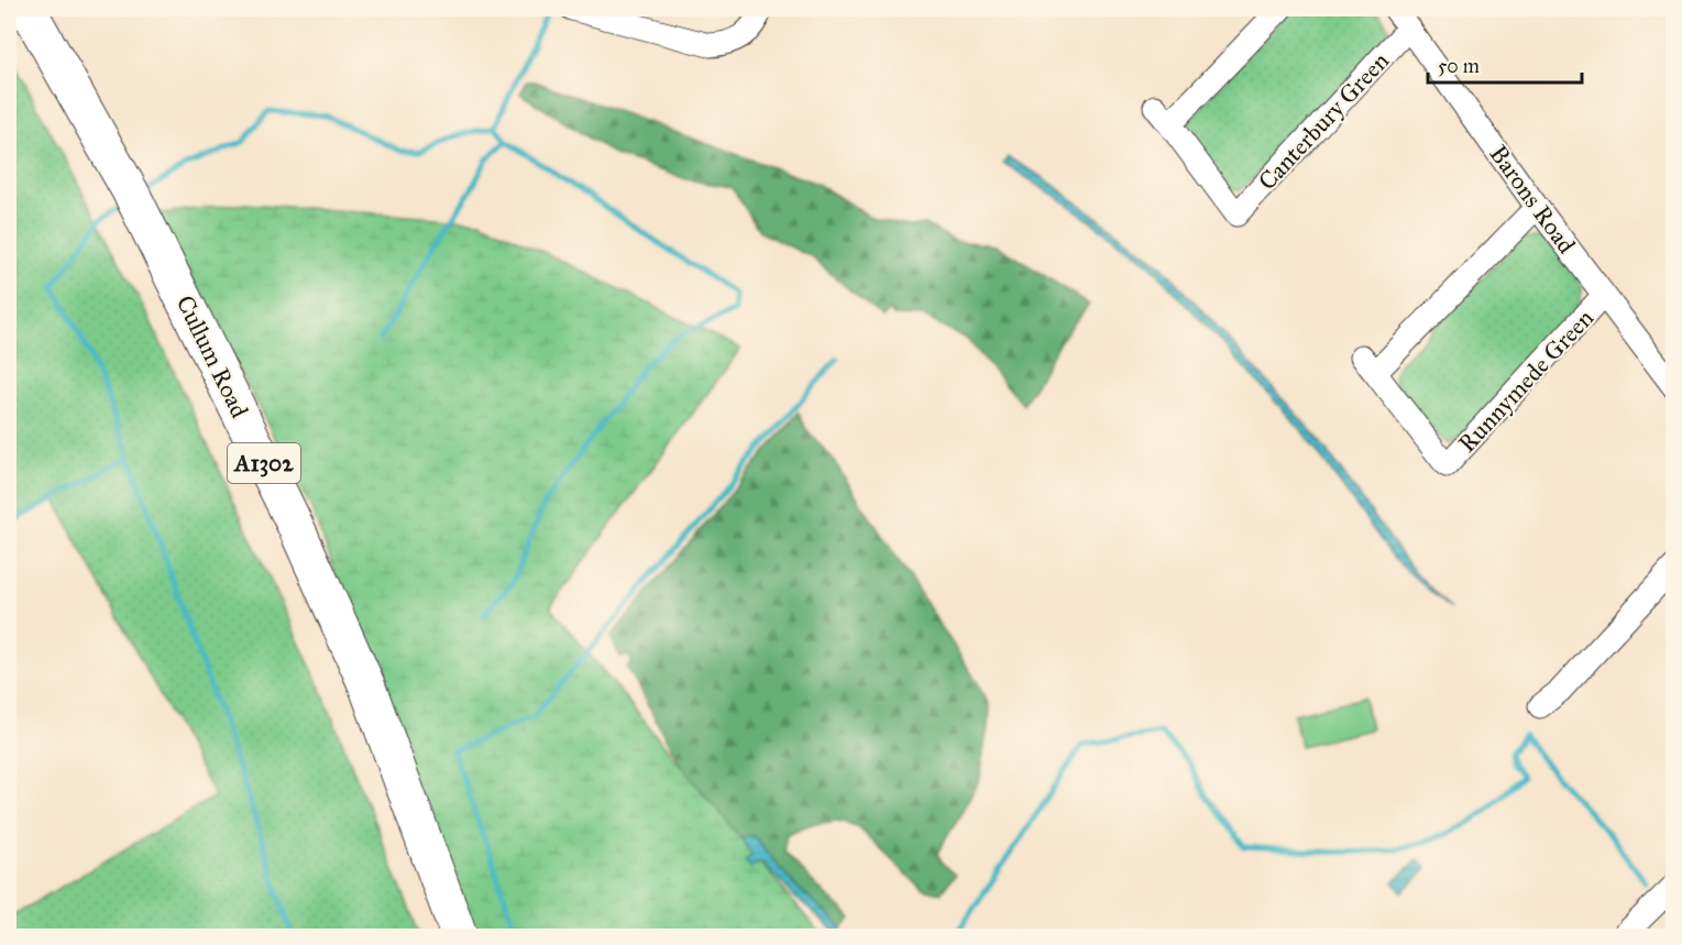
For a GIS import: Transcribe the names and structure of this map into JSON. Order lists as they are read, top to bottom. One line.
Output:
{"streets":{"main road":["Cullum Road","A1302"],"street":["Canterbury Green","Barons Road","Runnymede Green"]},"crossings":[["Canterbury Green","Barons Road"],["Barons Road","Runnymede Green"]],"scale_bar":"50 m"}
